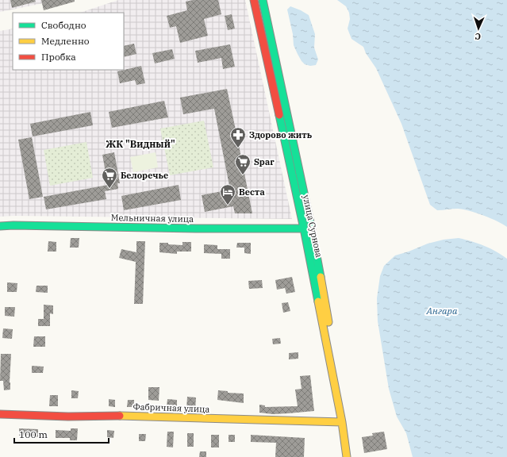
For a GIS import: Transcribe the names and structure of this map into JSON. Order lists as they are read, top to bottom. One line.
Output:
{"streets":{"main road":["Мельничная улица","улица Сурнова","Фабричная улица"]},"crossings":[["Мельничная улица","улица Сурнова"],["улица Сурнова","Фабричная улица"]],"districts":["ЖК \"Видный\""],"water":["Ангара"],"places":{"pharmacy":["Здорово жить"],"supermarket":["Spar","Белоречье"],"hotel":["Веста"]},"legend":["Свободно","Медленно","Пробка"],"scale_bar":"100 m","north":"bottom"}
